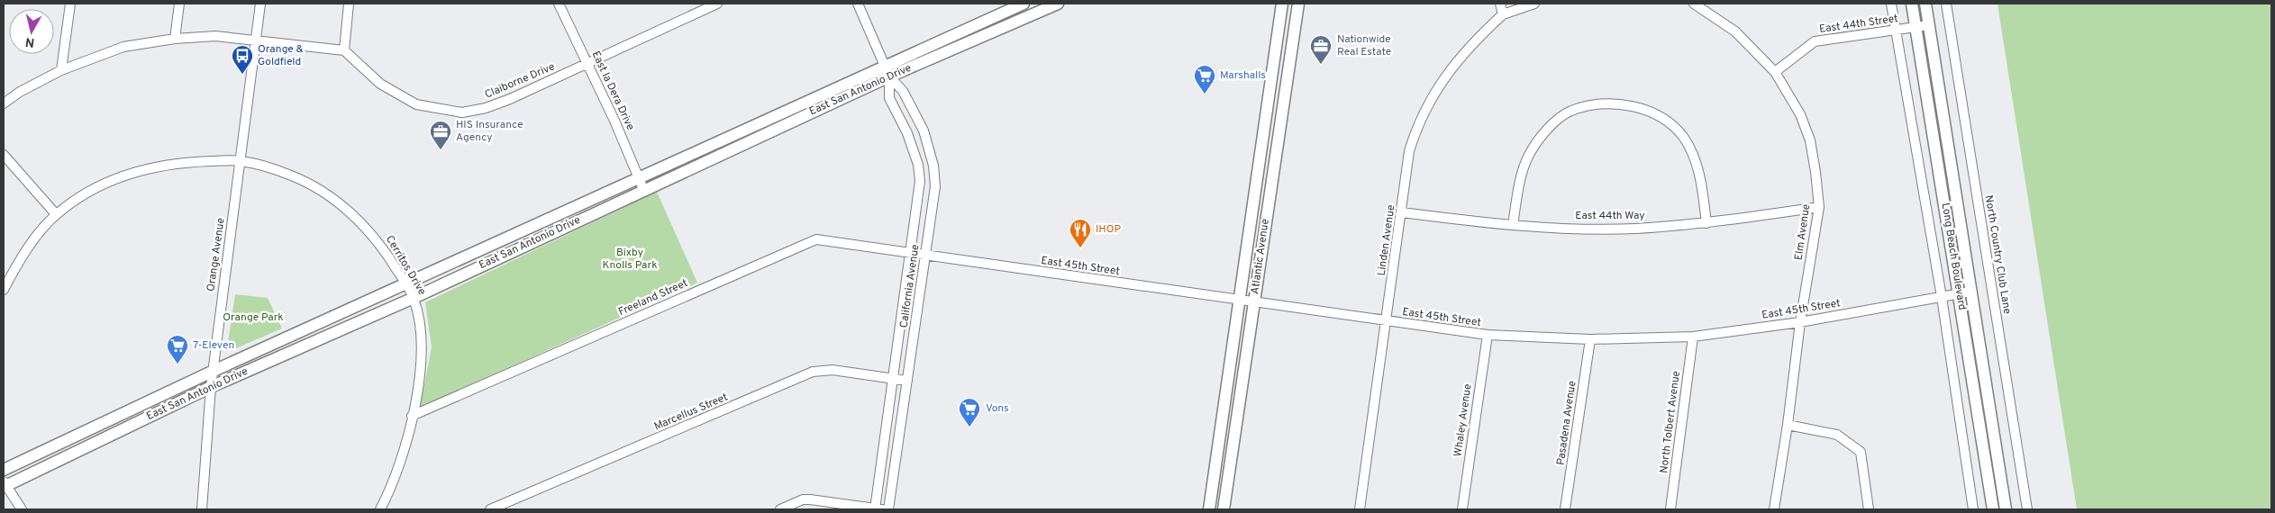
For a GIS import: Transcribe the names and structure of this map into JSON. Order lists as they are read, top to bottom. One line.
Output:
{"streets":{"main road":["East San Antonio Drive","Atlantic Avenue","Long Beach Boulevard"],"street":["East 44th Street","Claiborne Drive","East la Dera Drive","East 44th Way","Elm Avenue","Linden Avenue","Orange Avenue","North Country Club Lane","Cerritos Drive","East 45th Street","California Avenue","Freeland Street","Marcellus Street","Whaley Avenue","North Tolbert Avenue","Pasadena Avenue"]},"crossings":[["East 44th Street","Elm Avenue"],["East 44th Street","Long Beach Boulevard"],["Claiborne Drive","East la Dera Drive"],["East San Antonio Drive","East la Dera Drive"],["East San Antonio Drive","Orange Avenue"],["East San Antonio Drive","Cerritos Drive"],["East San Antonio Drive","California Avenue"],["East 44th Way","Elm Avenue"],["East 44th Way","Linden Avenue"],["Elm Avenue","East 45th Street"],["Linden Avenue","East 45th Street"],["Orange Avenue","Cerritos Drive"],["Atlantic Avenue","East 45th Street"],["Long Beach Boulevard","East 45th Street"],["Cerritos Drive","Freeland Street"],["East 45th Street","California Avenue"],["East 45th Street","Freeland Street"],["East 45th Street","Whaley Avenue"],["East 45th Street","North Tolbert Avenue"],["East 45th Street","Pasadena Avenue"],["California Avenue","Freeland Street"],["California Avenue","Marcellus Street"]],"parks":["Bixby Knolls Park","Orange Park"],"places":{"office":["Nationwide Real Estate","HIS Insurance Agency"],"bus stop":["Orange & Goldfield"],"supermarket":["Marshalls","7-Eleven","Vons"],"restaurant":["IHOP"]},"north":"bottom"}
